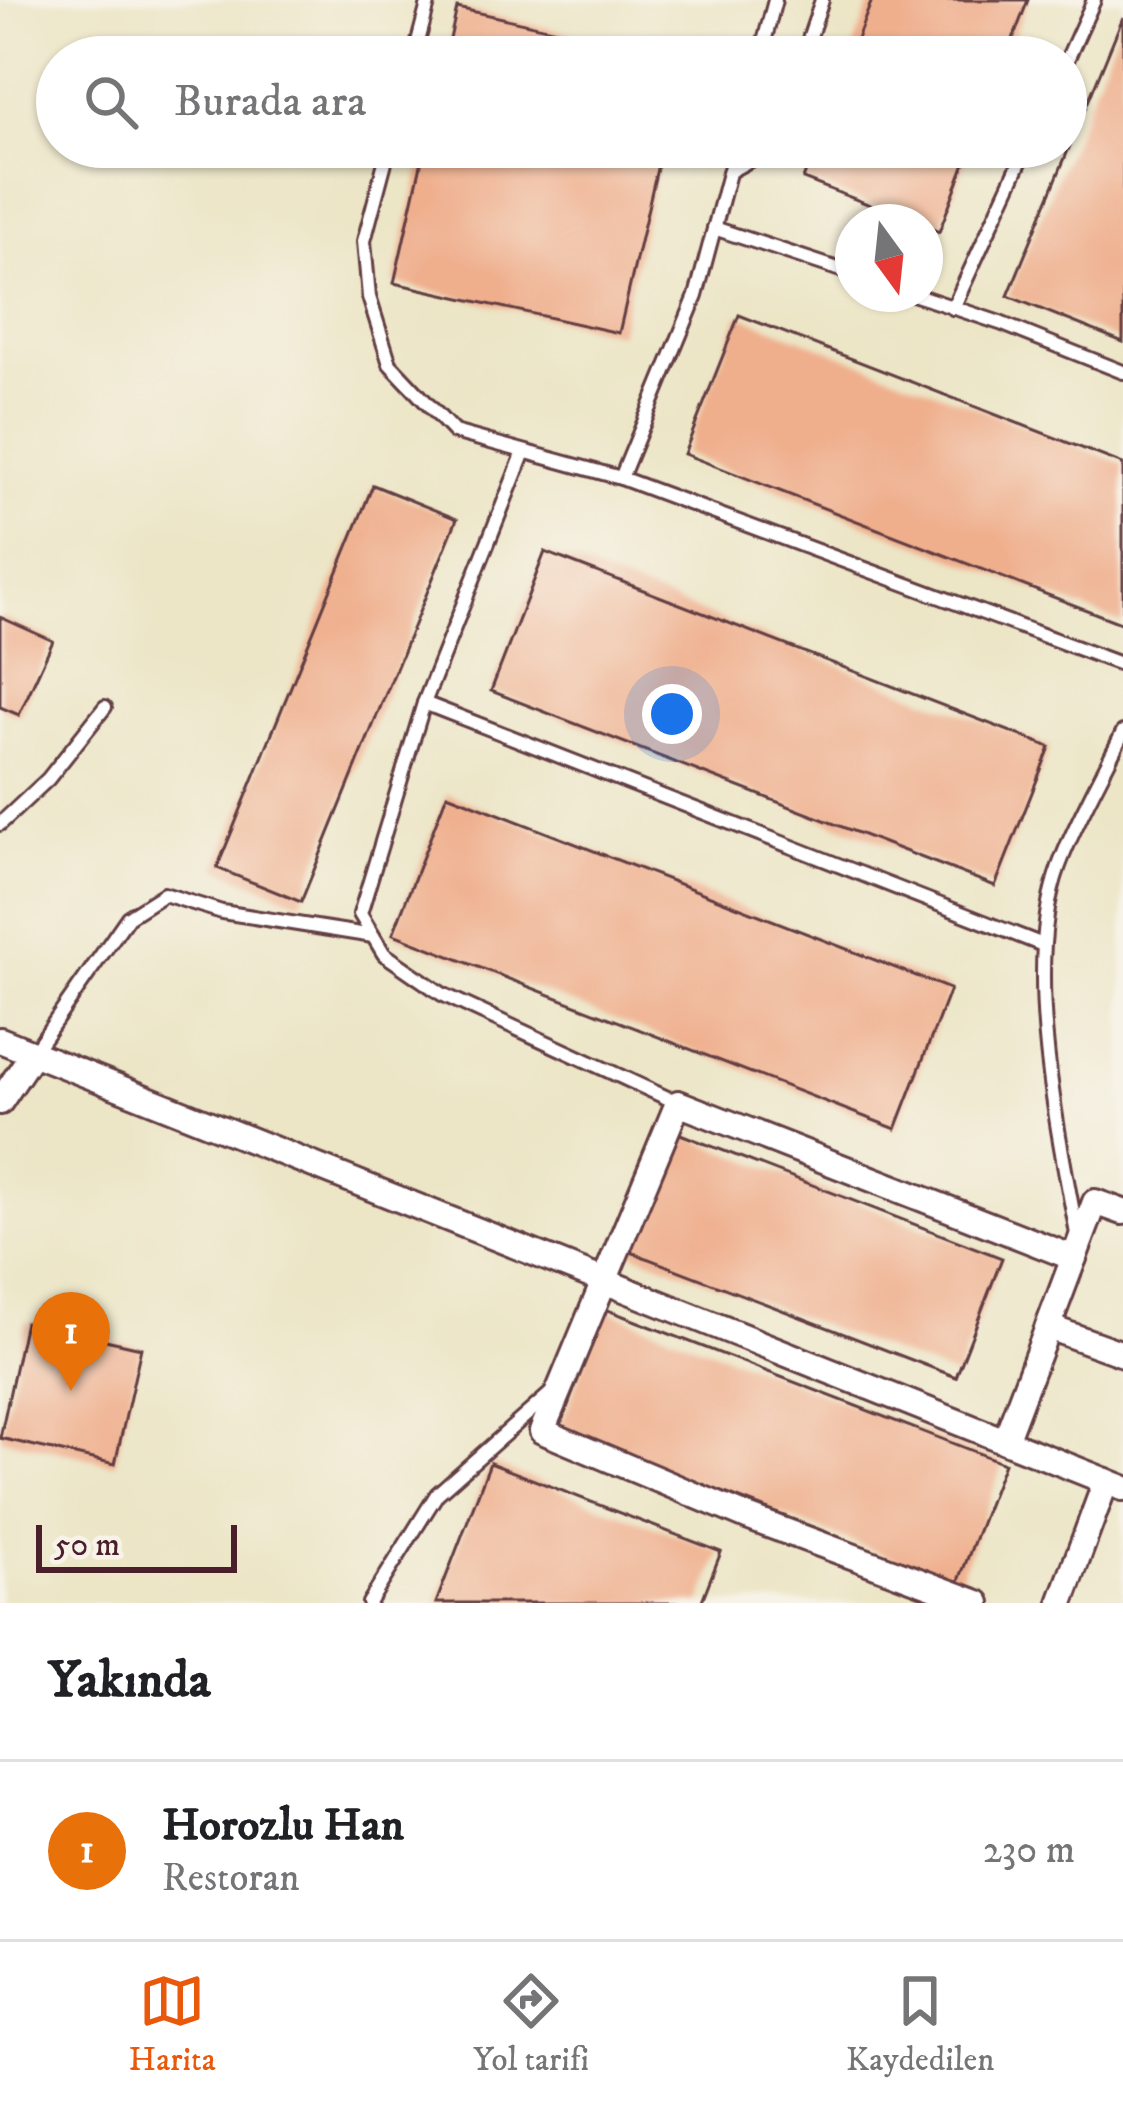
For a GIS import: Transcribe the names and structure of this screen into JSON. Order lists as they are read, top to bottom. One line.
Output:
{"scale_bar":"50 m","north":"bottom","page":{"search":"Burada ara","pins":"1","scale":"50 m","heading":"Yakında","list":[{"mark":"1","name":"Horozlu Han","note":"Restoran","value":"230 m"}],"nav":["Harita","Yol tarifi","Kaydedilen"]}}
